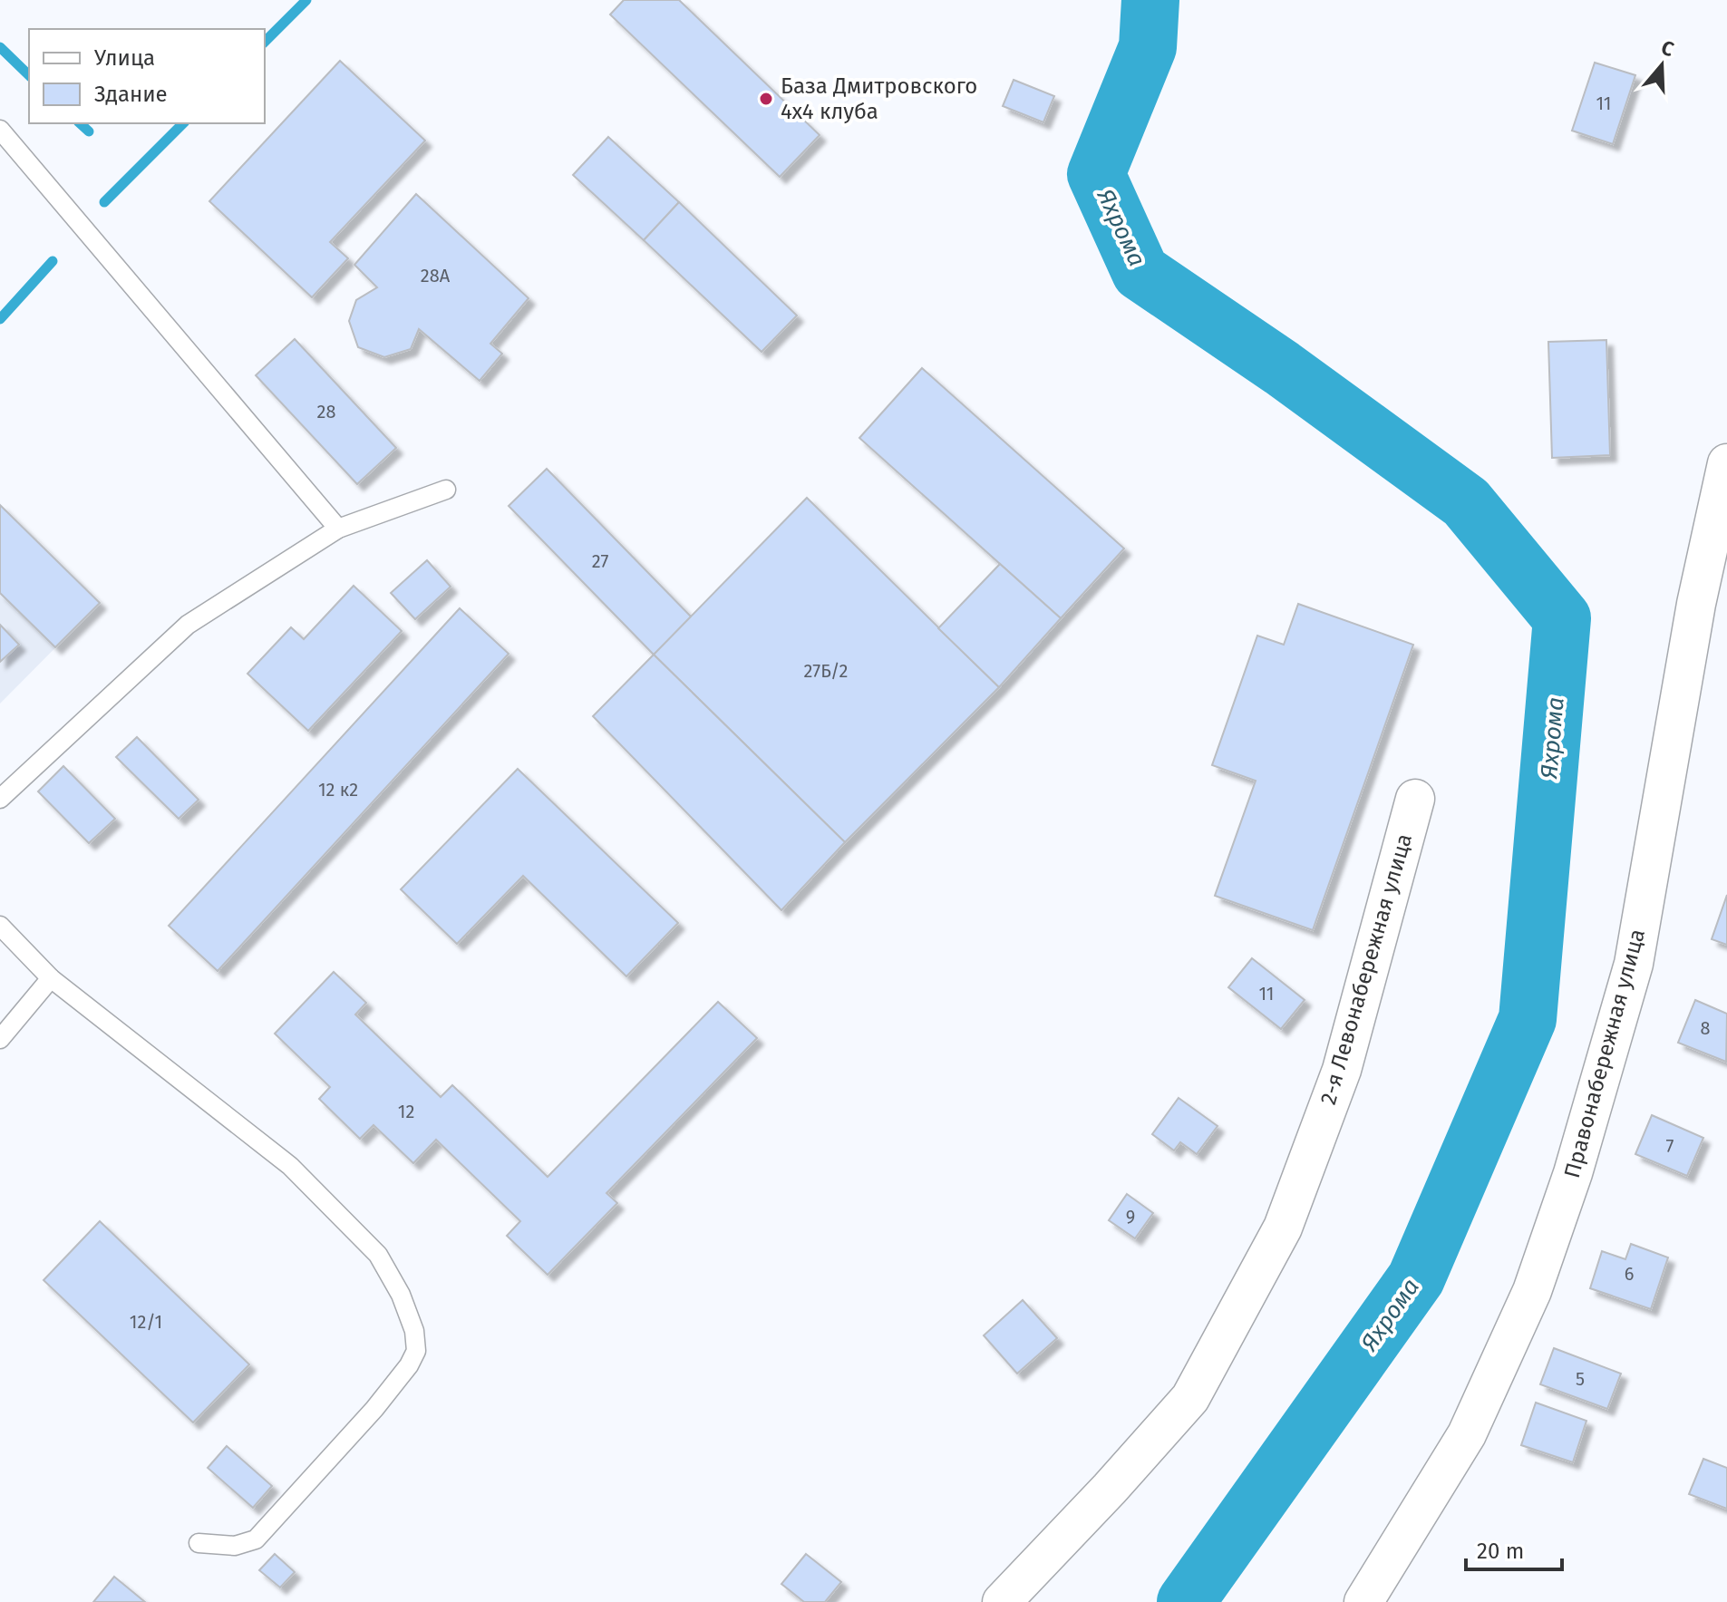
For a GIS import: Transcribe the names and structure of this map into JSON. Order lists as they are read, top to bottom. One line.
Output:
{"streets":{"street":["2-я Левонабережная улица","Правонабережная улица"]},"water":["Яхрома"],"places":["База Дмитровского 4х4 клуба"],"house_numbers":["11","28А","28","27","27Б/2","12 к2","11","8","12","7","9","6","12/1","5"],"legend":["Улица","Здание"],"scale_bar":"20 m","north":"top"}
